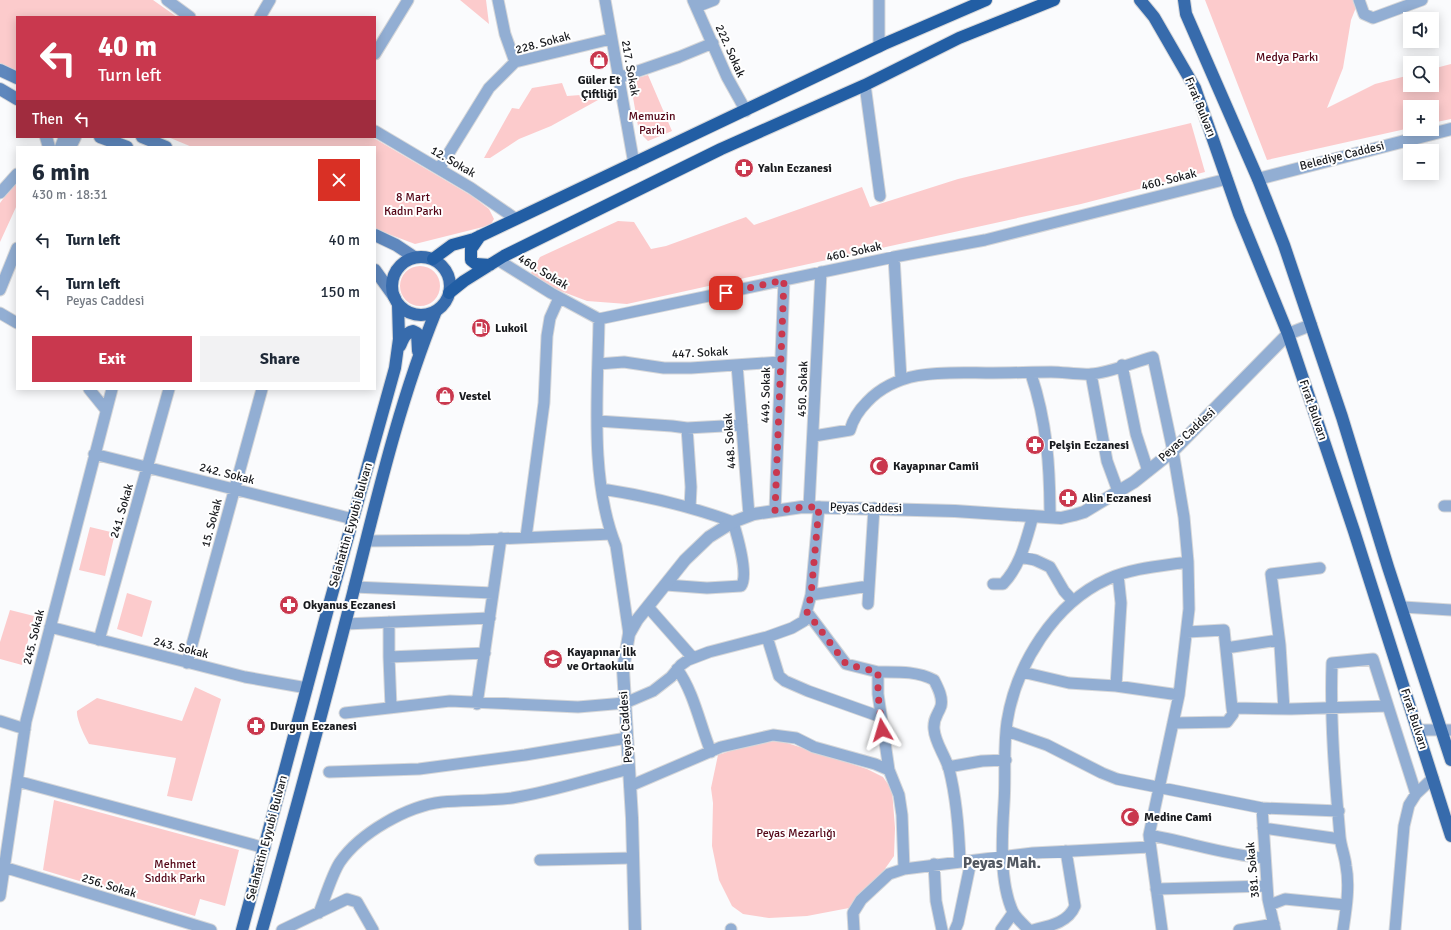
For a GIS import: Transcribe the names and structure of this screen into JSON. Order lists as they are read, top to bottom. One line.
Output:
{"streets":{"main road":["Fırat Bulvarı","Selahattin Eyyubi Bulvarı"],"street":["228. Sokak","222. Sokak","217. Sokak","Belediye Caddesi","12. Sokak","460. Sokak","447. Sokak","450. Sokak","449. Sokak","Peyas Caddesi","448. Sokak","242. Sokak","241. Sokak","15. Sokak","245. Sokak","243. Sokak","381. Sokak","256. Sokak"]},"crossings":[["228. Sokak","217. Sokak"],["228. Sokak","12. Sokak"],["Fırat Bulvarı","Belediye Caddesi"],["Fırat Bulvarı","460. Sokak"],["Fırat Bulvarı","Peyas Caddesi"],["460. Sokak","450. Sokak"],["460. Sokak","449. Sokak"],["447. Sokak","449. Sokak"],["447. Sokak","448. Sokak"],["450. Sokak","Peyas Caddesi"],["449. Sokak","Peyas Caddesi"],["Peyas Caddesi","448. Sokak"],["242. Sokak","241. Sokak"],["242. Sokak","15. Sokak"],["242. Sokak","Selahattin Eyyubi Bulvarı"],["242. Sokak","245. Sokak"],["241. Sokak","243. Sokak"],["15. Sokak","243. Sokak"],["Selahattin Eyyubi Bulvarı","243. Sokak"],["245. Sokak","243. Sokak"],["245. Sokak","256. Sokak"]],"districts":["Peyas Mah."],"parks":["Medya Parkı","Memuzin Parkı","8 Mart Kadın Parkı","Peyas Mezarlığı","Mehmet Sıddık Parkı"],"places":{"shop":["Güler Et Çiftliği","Vestel"],"pharmacy":["Yalın Eczanesi","Pelşin Eczanesi","Alin Eczanesi","Okyanus Eczanesi","Durgun Eczanesi"],"fuel station":["Lukoil"],"mosque":["Kayapınar Camii","Medine Cami"],"school or university":["Kayapınar İlk ve Ortaokulu"]},"page":{"map_buttons":["+","−"],"turn":["40 m","Turn left"],"then":"Then","heading":["6 min","430 m · 18:31"],"list":[{"name":"Turn left","value":"40 m"},{"name":"Turn left","note":"Peyas Caddesi","value":"150 m"}],"buttons":["Exit","Share"]}}
